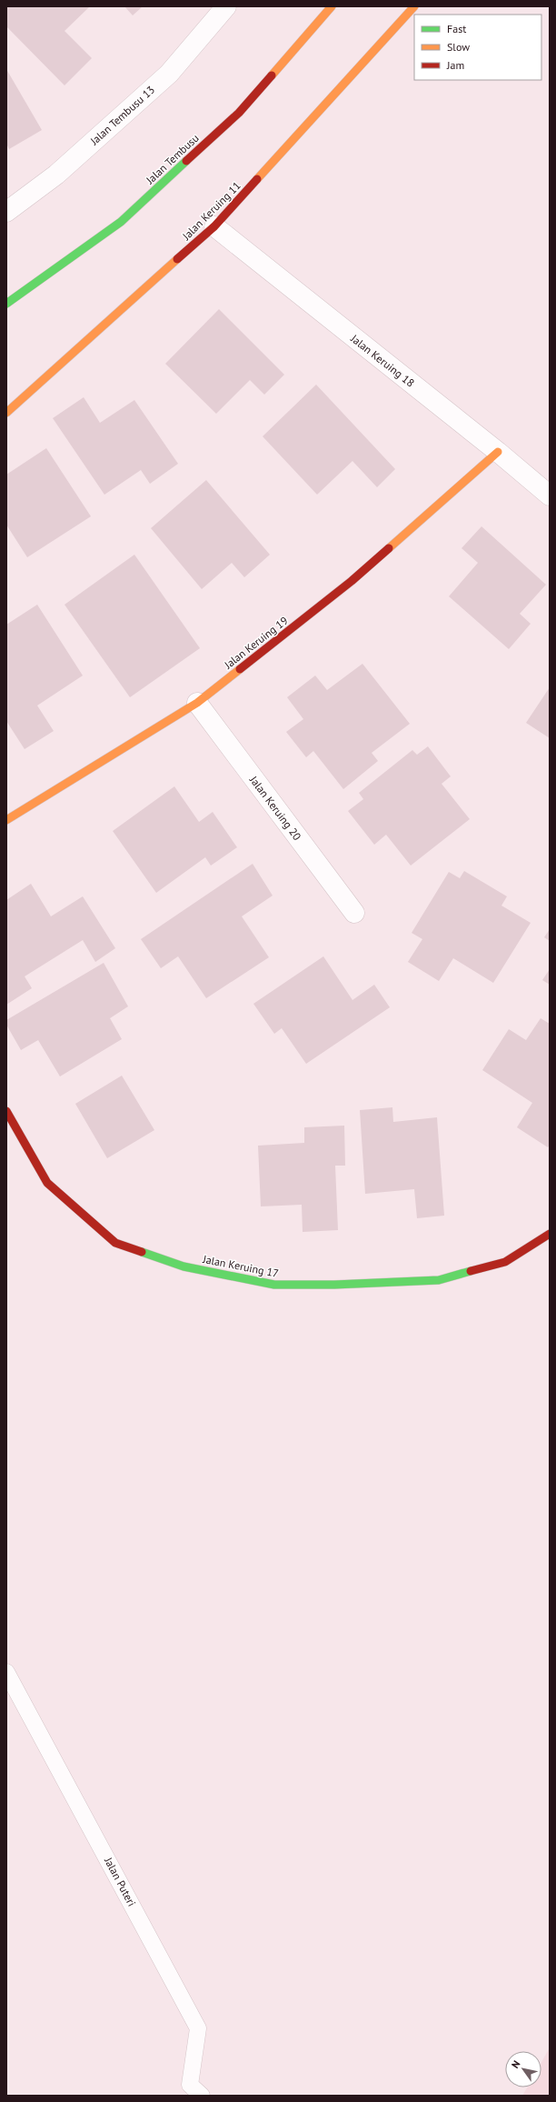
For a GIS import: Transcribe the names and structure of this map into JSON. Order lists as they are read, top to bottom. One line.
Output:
{"streets":{"street":["Jalan Tembusu 13","Jalan Tembusu","Jalan Keruing 11","Jalan Keruing 18","Jalan Keruing 19","Jalan Keruing 20","Jalan Keruing 17"],"lane":["Jalan Puteri"]},"crossings":[["Jalan Keruing 11","Jalan Keruing 18"],["Jalan Keruing 18","Jalan Keruing 19"],["Jalan Keruing 19","Jalan Keruing 20"]],"legend":["Fast","Slow","Jam"],"north":"top left"}
